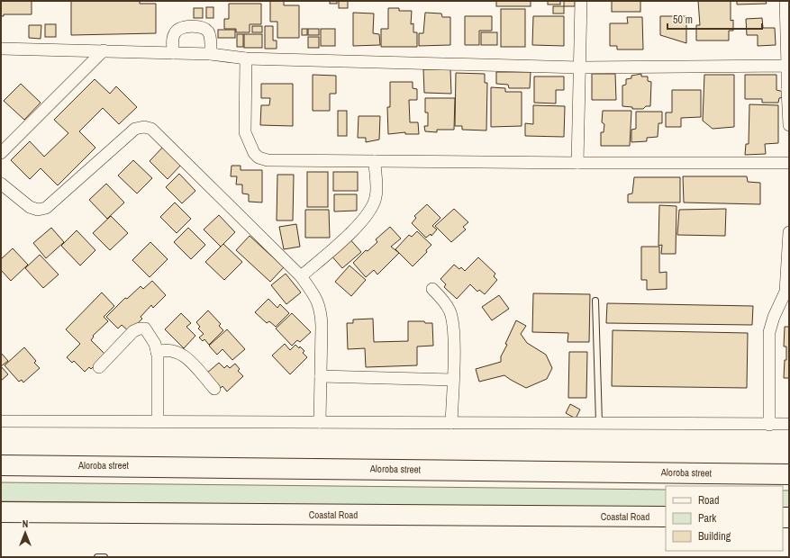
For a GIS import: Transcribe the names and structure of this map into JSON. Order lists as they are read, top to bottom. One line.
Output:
{"streets":{"highway":["Aloroba street","Coastal Road"]},"legend":["Road","Park","Building"],"scale_bar":"50 m","north":"top"}
